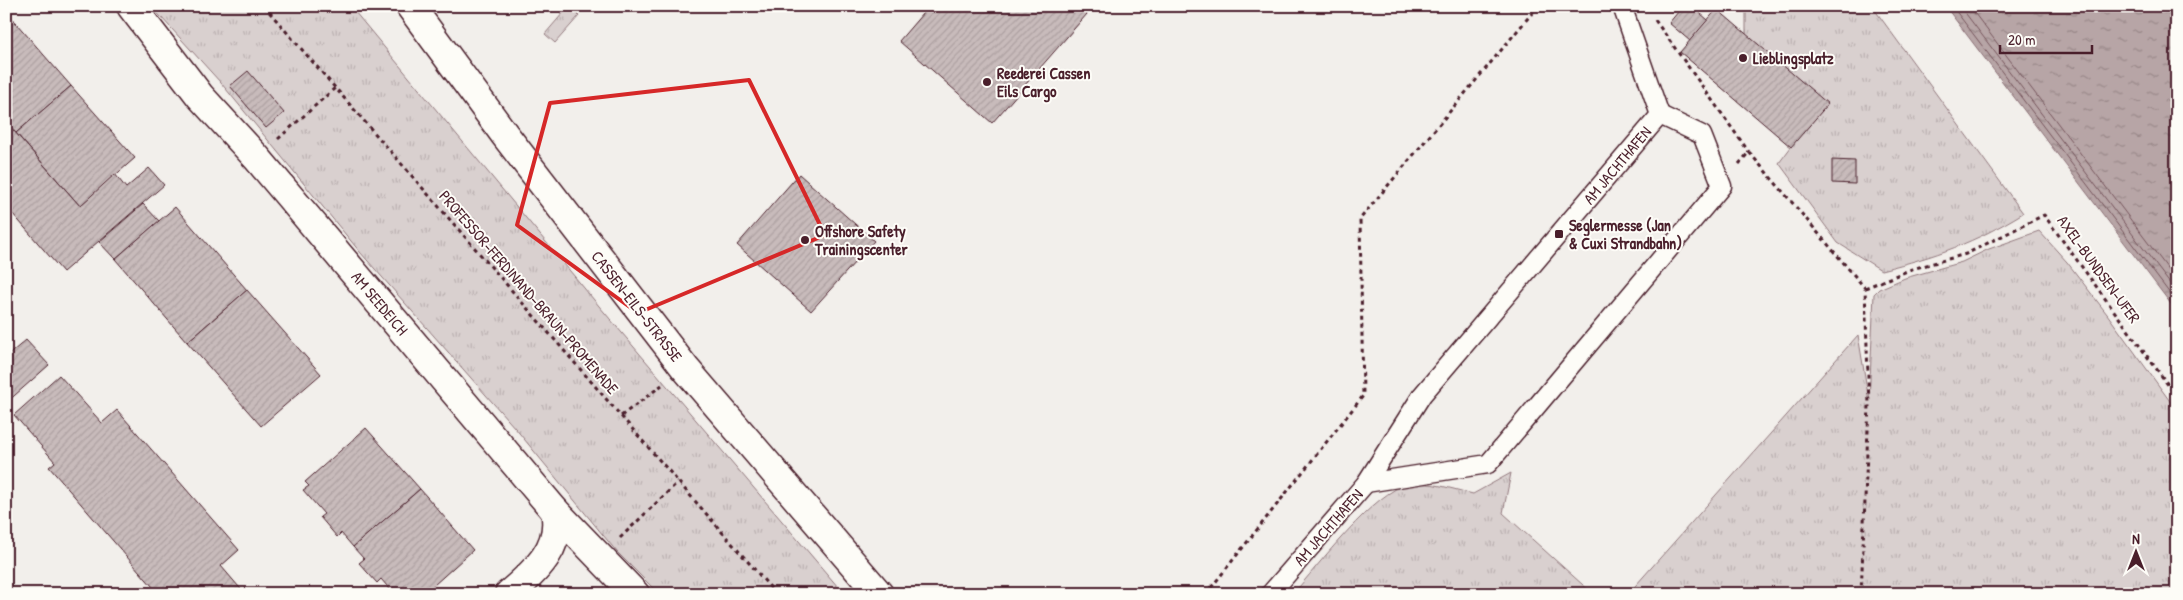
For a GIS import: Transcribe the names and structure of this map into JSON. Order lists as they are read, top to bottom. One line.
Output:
{"streets":{"street":["AM SEEDEICH","CASSEN-EILS-STRASSE"],"lane":["AM JACHTHAFEN"],"path":["AXEL-BUNDSEN-UFER","PROFESSOR-FERDINAND-BRAUN-PROMENADE"]},"places":{"other":["Lieblingsplatz","Reederei Cassen Eils Cargo","Offshore Safety Trainingscenter"],"transit":["Seglermesse (Jan & Cuxi Strandbahn)"]},"scale_bar":"20 m","north":"top"}
